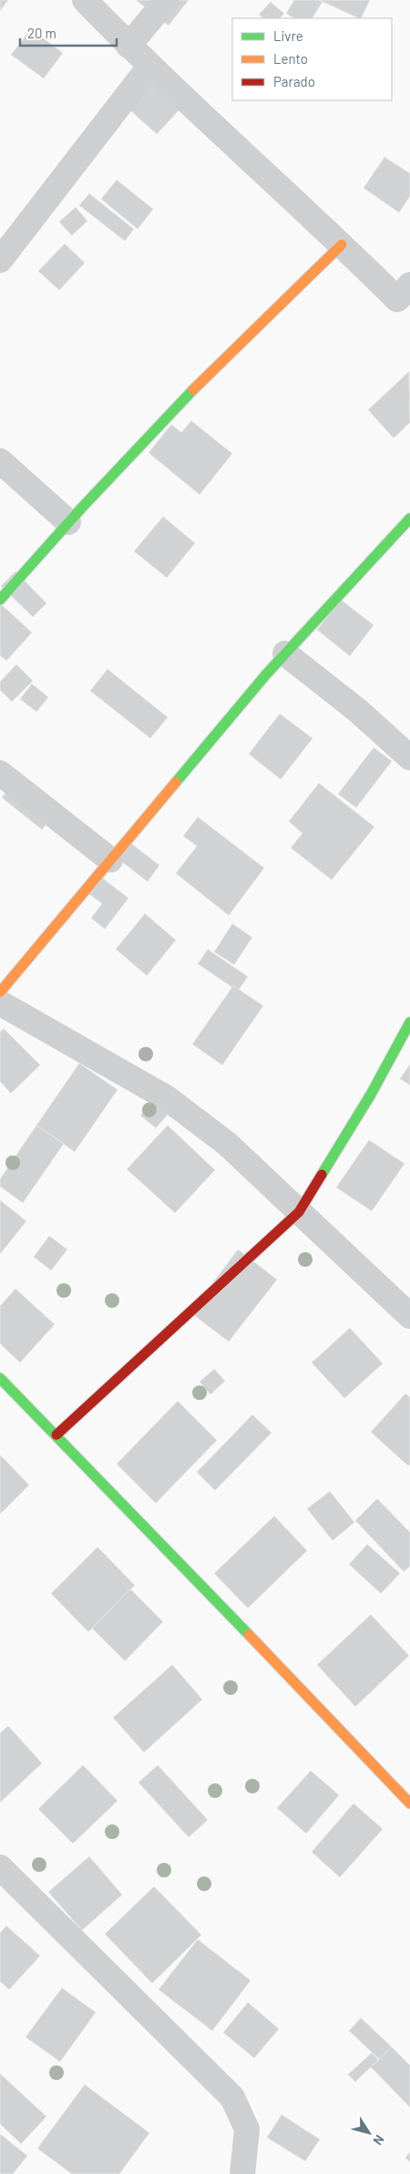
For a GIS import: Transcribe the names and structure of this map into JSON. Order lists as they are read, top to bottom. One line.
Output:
{"legend":["Livre","Lento","Parado"],"scale_bar":"20 m","north":"bottom right"}
